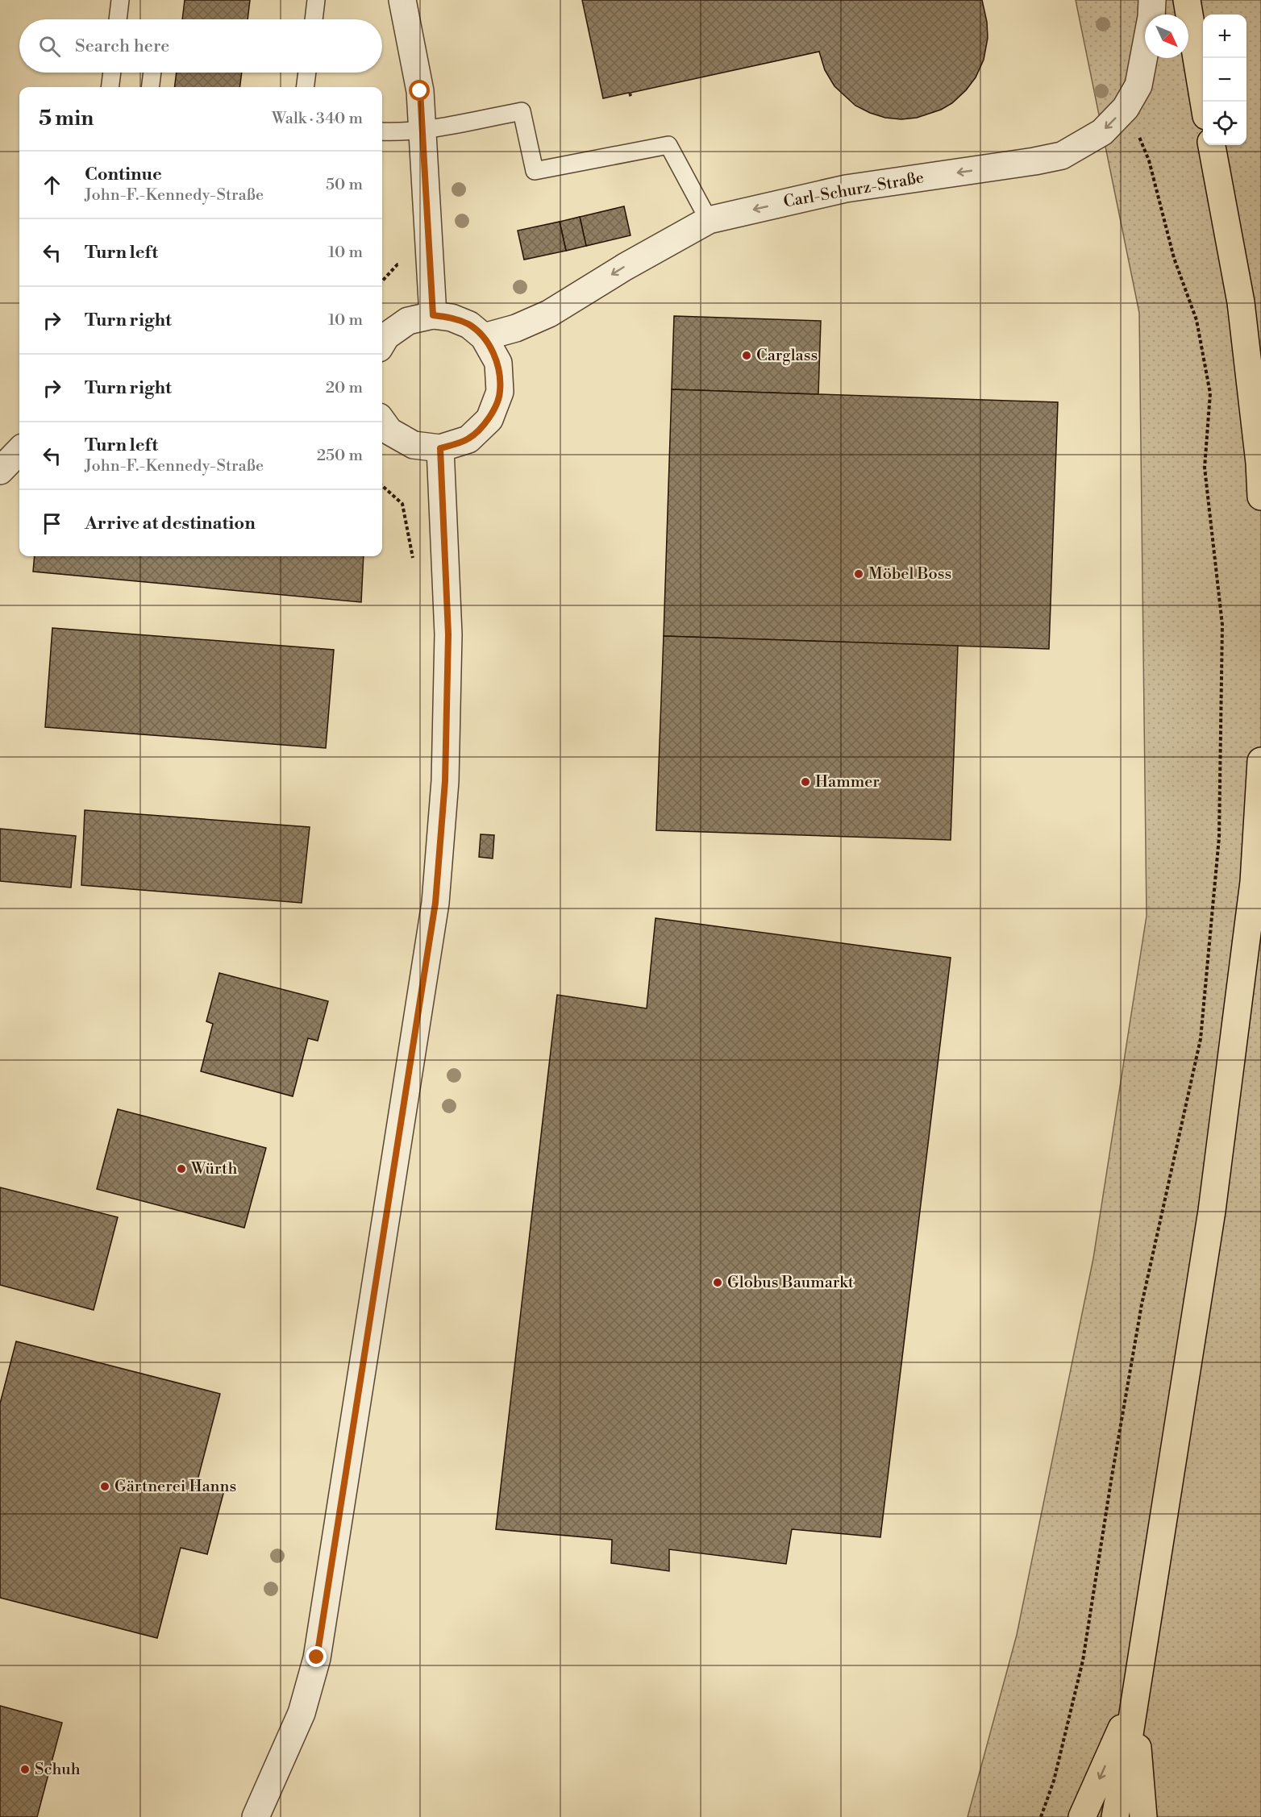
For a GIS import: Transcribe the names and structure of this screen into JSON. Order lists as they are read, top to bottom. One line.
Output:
{"streets":{"street":["Carl-Schurz-Straße"]},"one_way":["Carl-Schurz-Straße"],"places":["Carglass","Möbel Boss","Hammer","Würth","Globus Baumarkt","Gärtnerei Hanns","Schuh"],"north":"bottom right","page":{"map_buttons":["+","−"],"search":"Search here","heading":["5 min","Walk · 340 m"],"list":[["Continue","John-F.-Kennedy-Straße","50 m"],["Turn left","10 m"],["Turn right","10 m"],["Turn right","20 m"],["Turn left","John-F.-Kennedy-Straße","250 m"],"Arrive at destination"]}}
